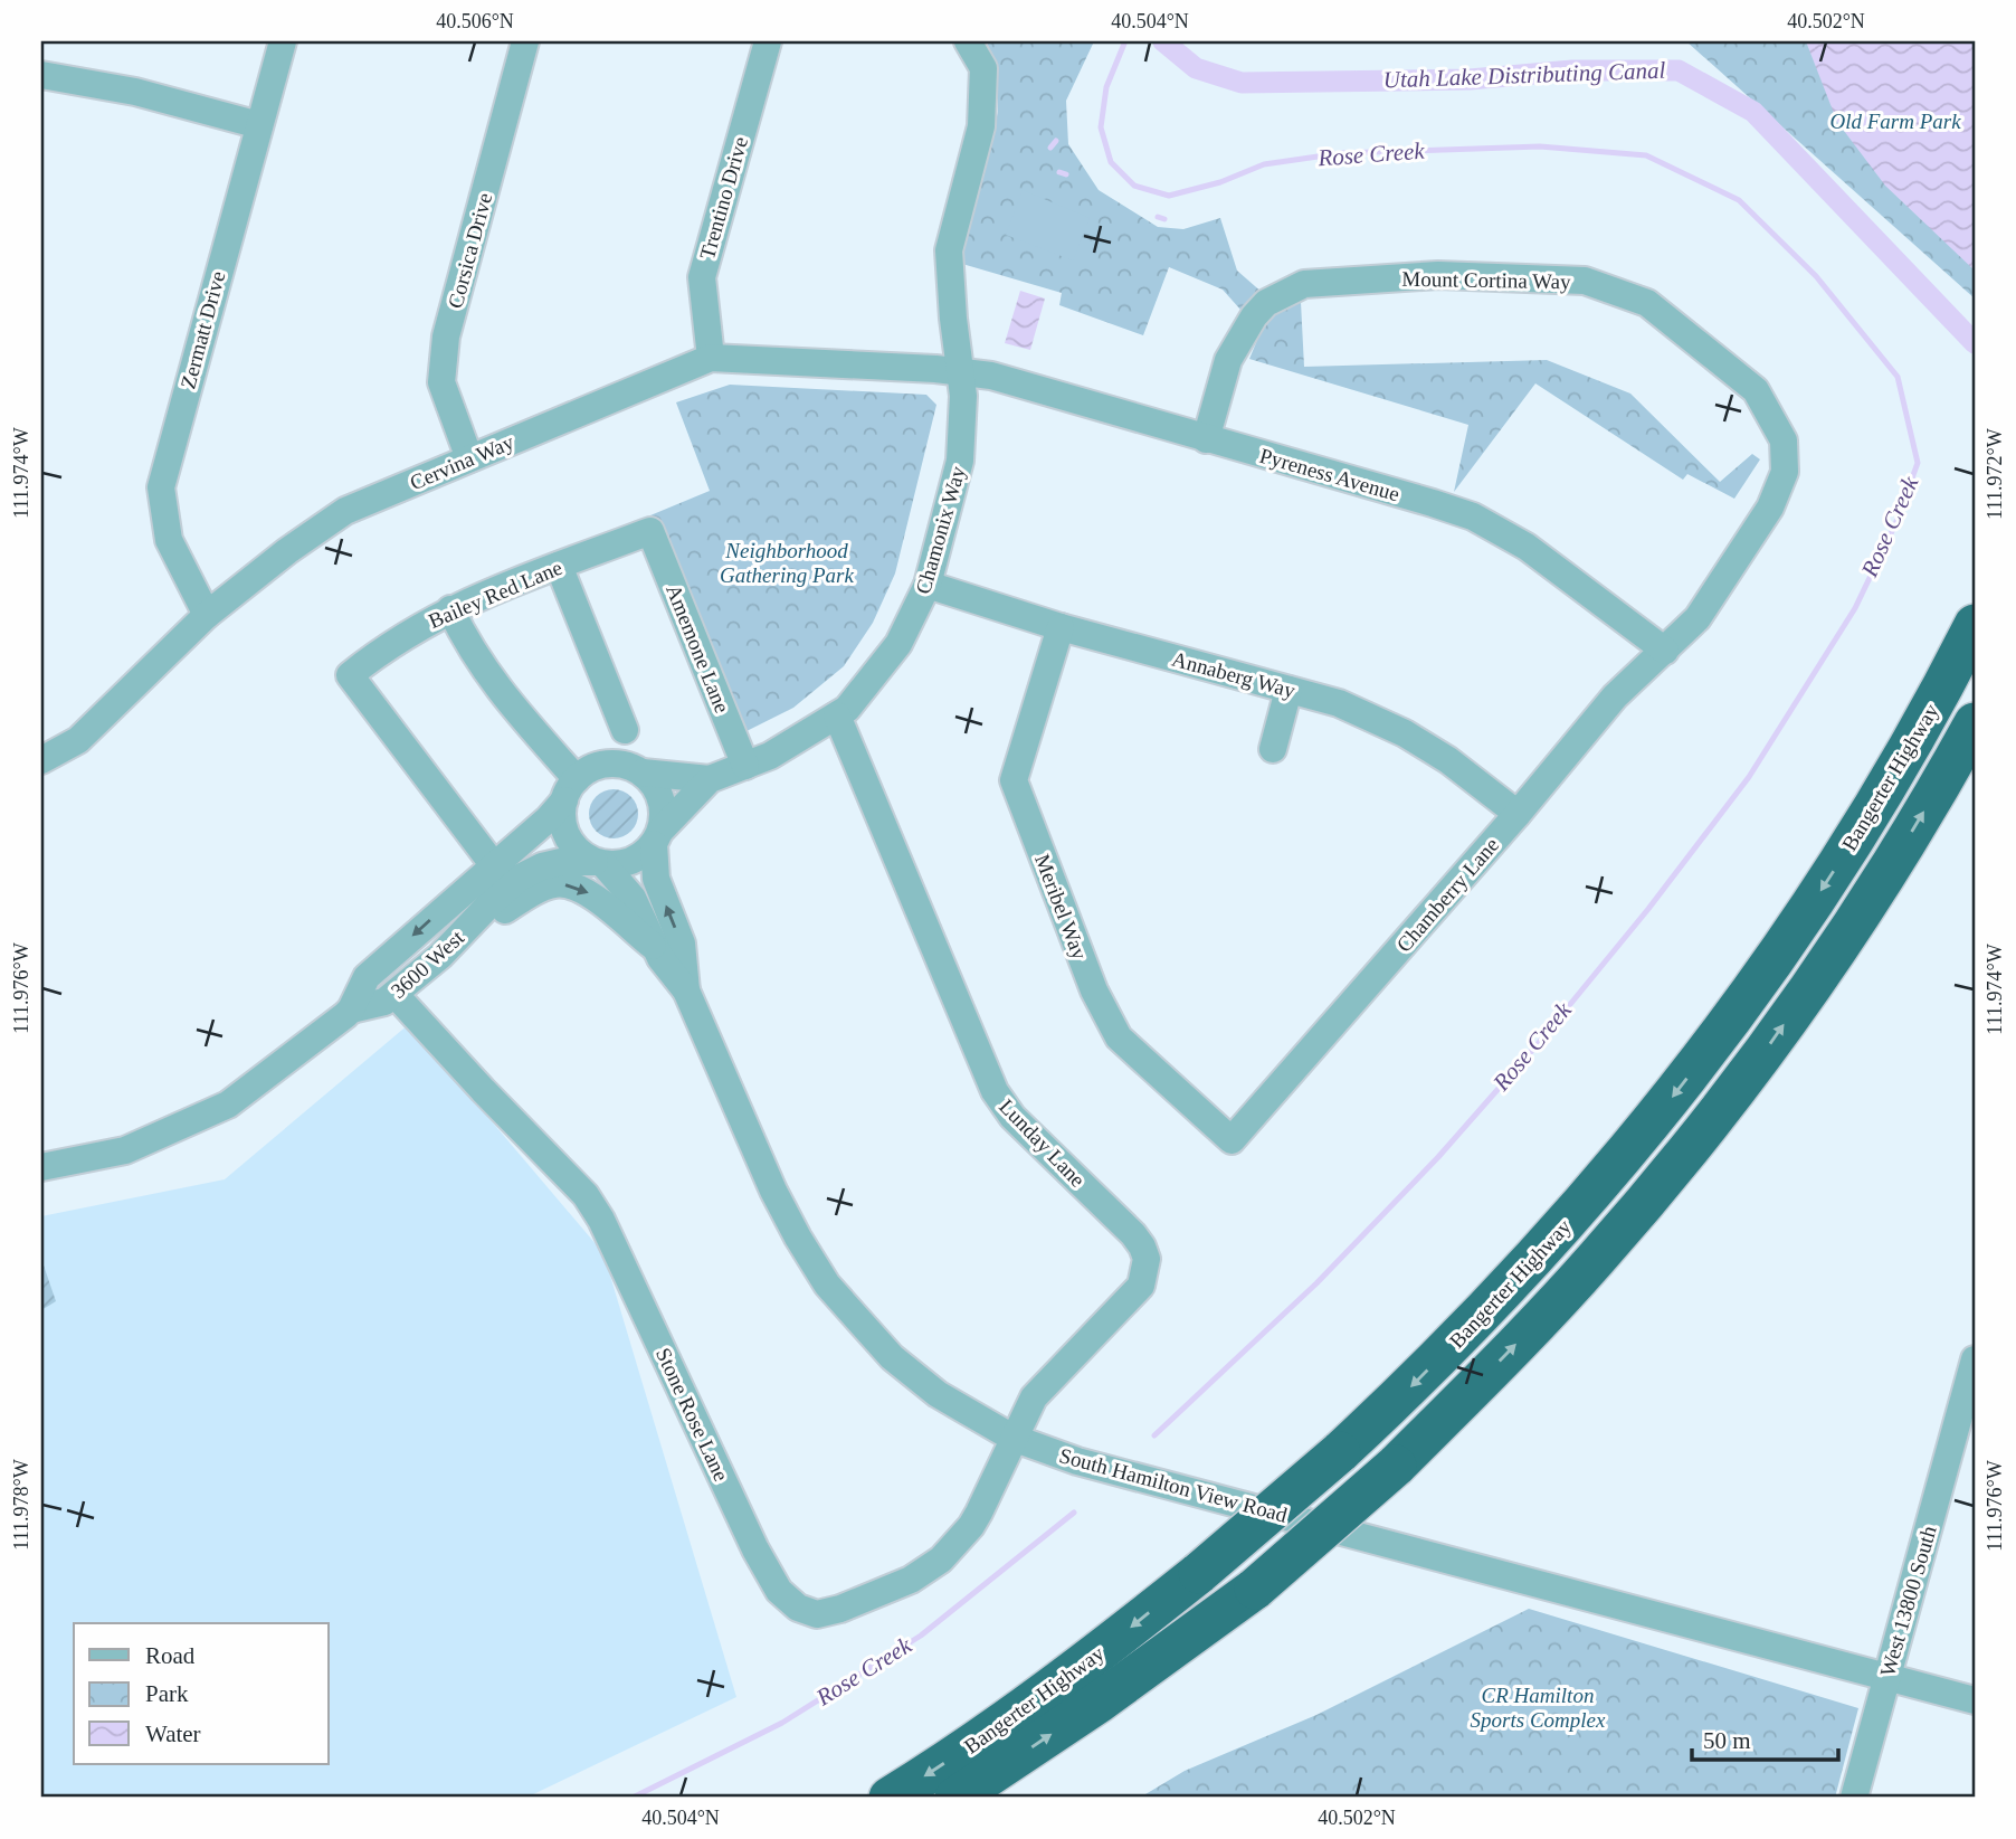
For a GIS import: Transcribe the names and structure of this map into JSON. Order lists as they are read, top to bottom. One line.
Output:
{"streets":{"highway":["Bangerter Highway"],"street":["Trentino Drive","Corsica Drive","Mount Cortina Way","Zermatt Drive","Cervina Way","Pyreness Avenue","Chamonix Way","Bailey Red Lane","Amemone Lane","Annaberg Way","Chamberry Lane","Meribel Way","3600 West","Lunday Lane","Stone Rose Lane","South Hamilton View Road","West 13800 South"]},"crossings":[["Trentino Drive","Cervina Way"],["Corsica Drive","Cervina Way"],["Mount Cortina Way","Pyreness Avenue"],["Mount Cortina Way","Chamberry Lane"],["Zermatt Drive","Cervina Way"],["Cervina Way","Pyreness Avenue"],["Cervina Way","Chamonix Way"],["Pyreness Avenue","Chamonix Way"],["Pyreness Avenue","Chamberry Lane"],["Chamonix Way","Amemone Lane"],["Chamonix Way","Annaberg Way"],["Chamonix Way","3600 West"],["Chamonix Way","Lunday Lane"],["Chamonix Way","South Hamilton View Road"],["Bailey Red Lane","Amemone Lane"],["Bailey Red Lane","3600 West"],["Annaberg Way","Chamberry Lane"],["Annaberg Way","Meribel Way"],["Chamberry Lane","Meribel Way"],["3600 West","Stone Rose Lane"],["3600 West","South Hamilton View Road"],["Lunday Lane","Stone Rose Lane"],["Lunday Lane","South Hamilton View Road"],["Stone Rose Lane","South Hamilton View Road"],["South Hamilton View Road","West 13800 South"]],"water":["Utah Lake Distributing Canal","Rose Creek"],"parks":["Old Farm Park","Neighborhood Gathering Park","CR Hamilton Sports Complex"],"legend":["Road","Park","Water"],"scale_bar":"50 m","coordinates":["40.506°N","40.504°N","40.502°N","111.974°W","111.972°W","111.976°W","111.978°W"]}
